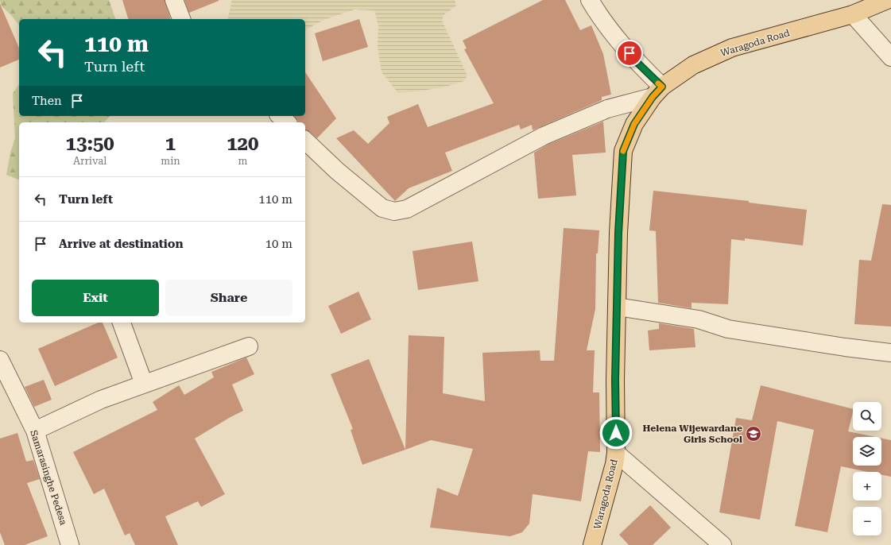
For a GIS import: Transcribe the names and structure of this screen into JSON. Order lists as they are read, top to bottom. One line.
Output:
{"streets":{"main road":["Waragoda Road"],"street":["Samarasinghe Pedesa"]},"places":{"school or university":["Helena Wijewardane Girls School"]},"page":{"turn":["110 m","Turn left"],"then":"Then","eta":["13:50","Arrival","1","min","120","m"],"list":[{"name":"Turn left","value":"110 m"},{"name":"Arrive at destination","value":"10 m"}],"buttons":["Exit","Share"],"map_buttons":["+","−"]}}
